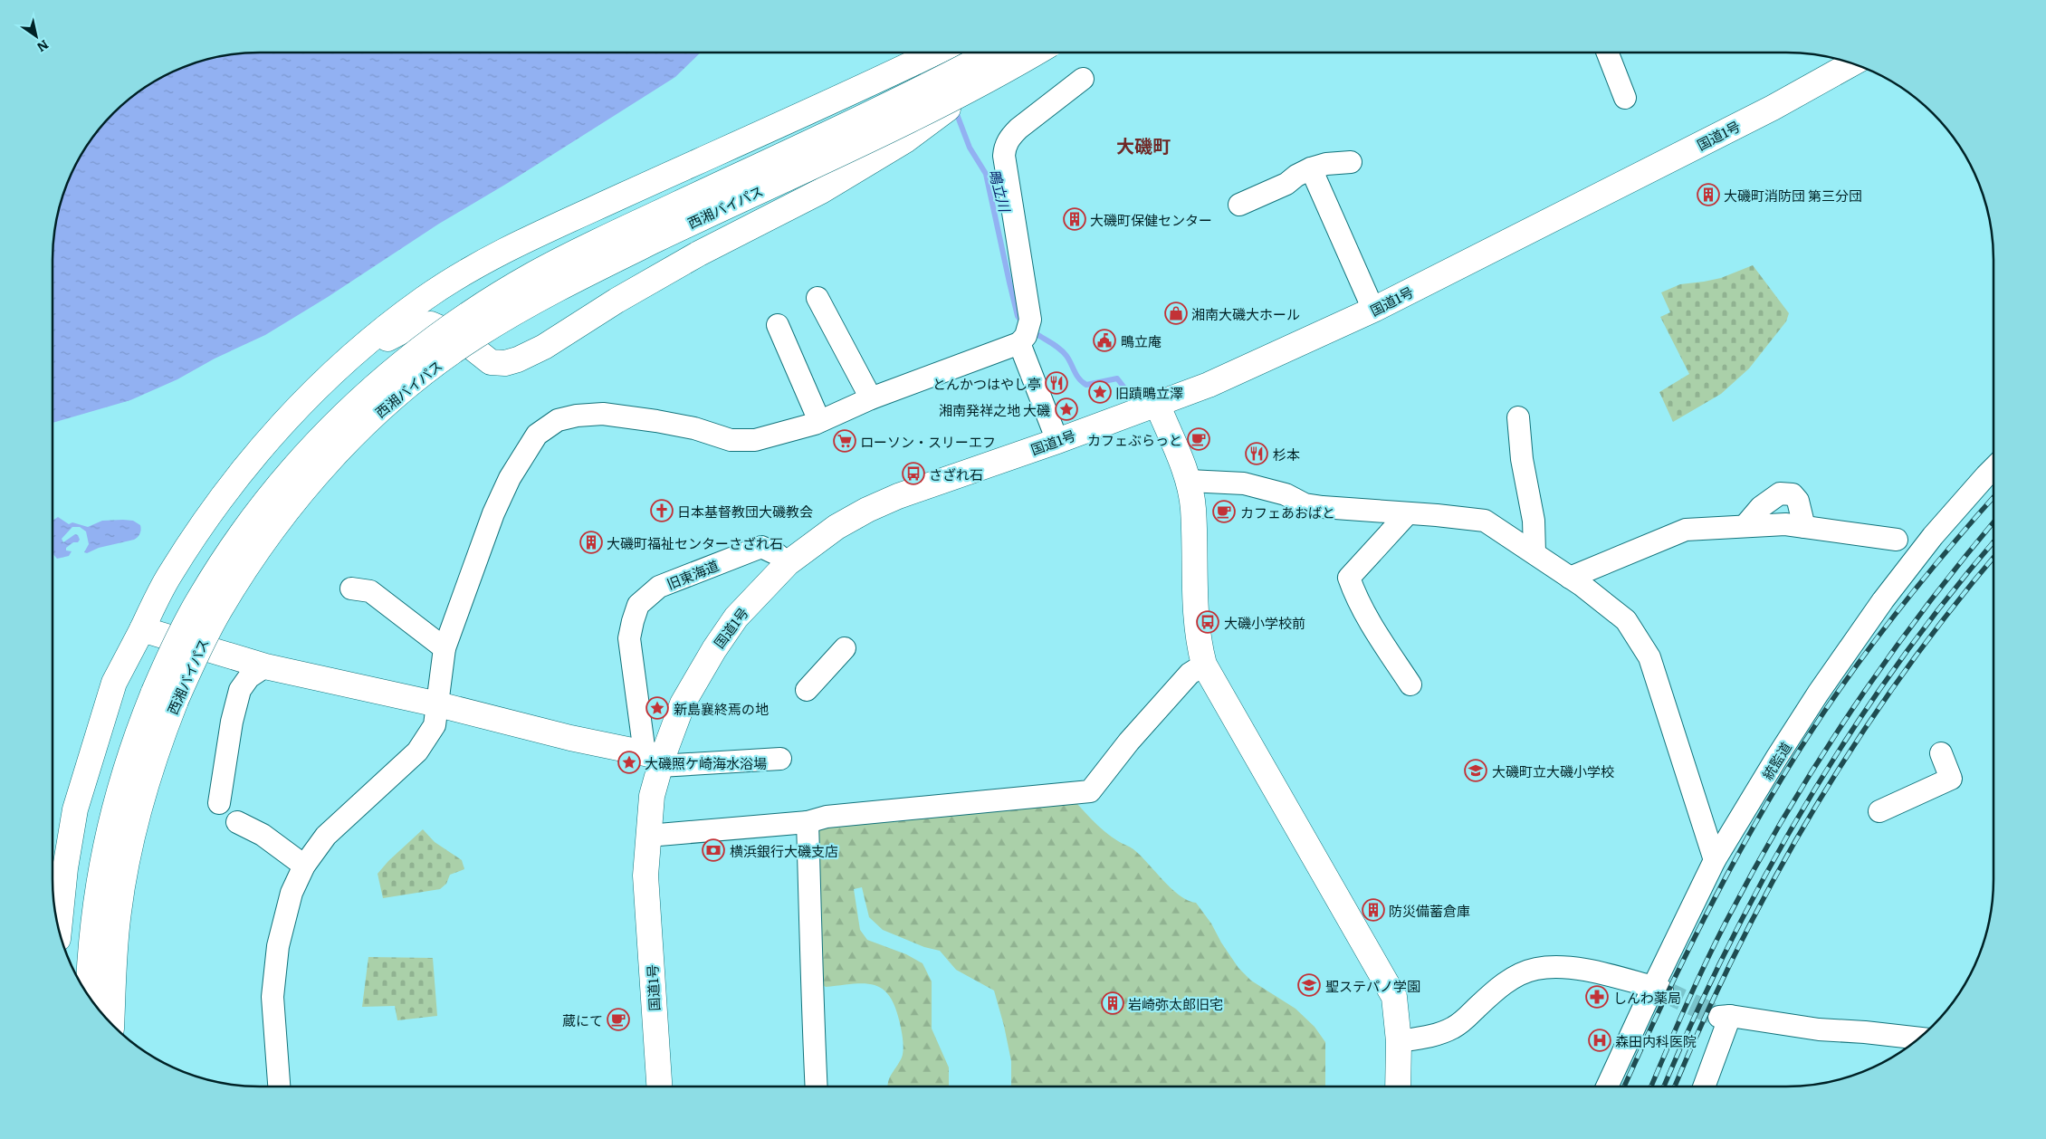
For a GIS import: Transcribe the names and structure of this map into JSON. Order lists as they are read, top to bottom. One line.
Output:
{"streets":{"main road":["国道1号","西湘バイパス"],"street":["旧東海道","統監道"]},"crossings":[["国道1号","旧東海道"]],"districts":["大磯町"],"water":["鴫立川"],"places":{"building":["大磯町消防団 第三分団","大磯町保健センター","大磯町福祉センターさざれ石","防災備蓄倉庫","岩崎弥太郎旧宅"],"shop":["湘南大磯大ホール"],"public building":["鴫立庵"],"restaurant":["とんかつはやし亭","杉本"],"place":["旧蹟鴫立澤","湘南発祥之地 大磯","新島襄終焉の地","大磯照ケ崎海水浴場"],"cafe":["カフェぶらっと","カフェあおばと","蔵にて"],"supermarket":["ローソン・スリーエフ"],"bus stop":["さざれ石","大磯小学校前"],"church":["日本基督教団大磯教会"],"school or university":["大磯町立大磯小学校","聖ステパノ学園"],"bank":["横浜銀行大磯支店"],"pharmacy":["しんわ薬局"],"hospital":["森田内科医院"]},"north":"bottom right"}
